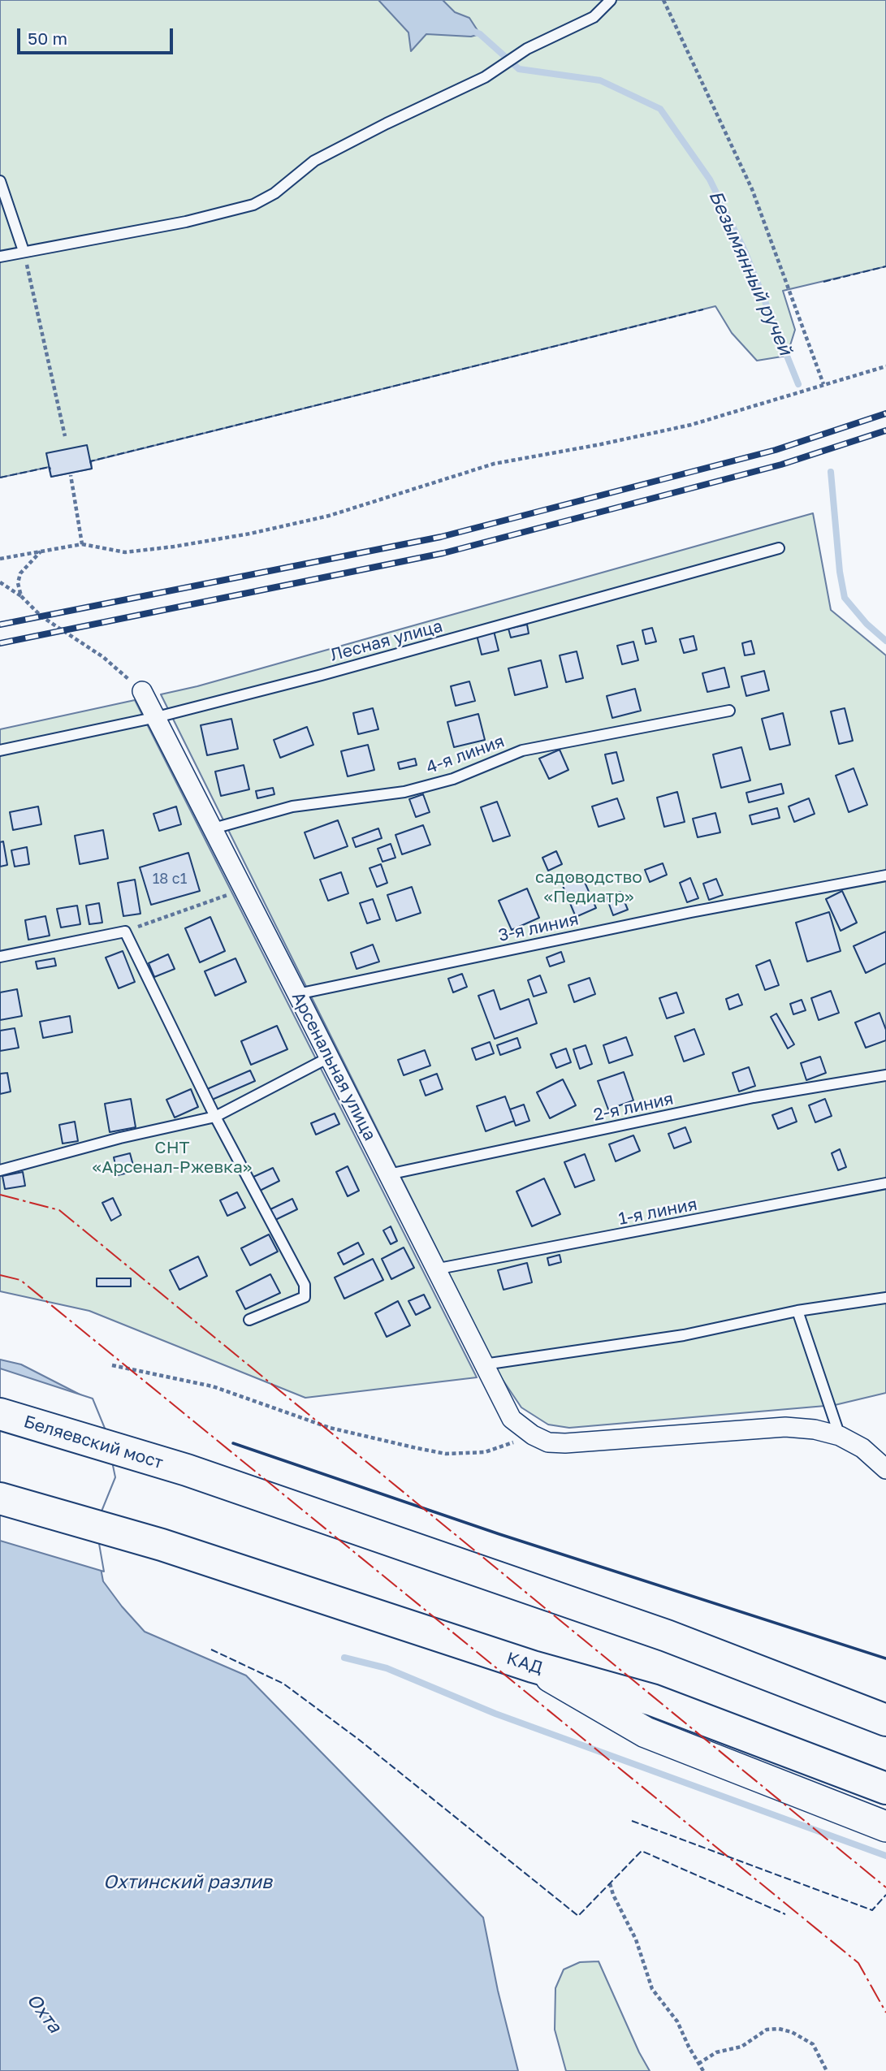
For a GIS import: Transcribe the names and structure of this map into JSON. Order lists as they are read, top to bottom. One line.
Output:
{"streets":{"highway":["Беляевский мост","КАД"],"street":["Арсенальная улица"],"lane":["Лесная улица","4-я линия","3-я линия","2-я линия","1-я линия"]},"crossings":[["Лесная улица","Арсенальная улица"],["4-я линия","Арсенальная улица"],["3-я линия","Арсенальная улица"],["Арсенальная улица","2-я линия"],["Арсенальная улица","1-я линия"]],"water":["Безымянный ручей","Охтинский разлив","Охта"],"parks":["садоводство «Педиатр»","СНТ «Арсенал-Ржевка»"],"house_numbers":["18 с1"],"scale_bar":"50 m"}
